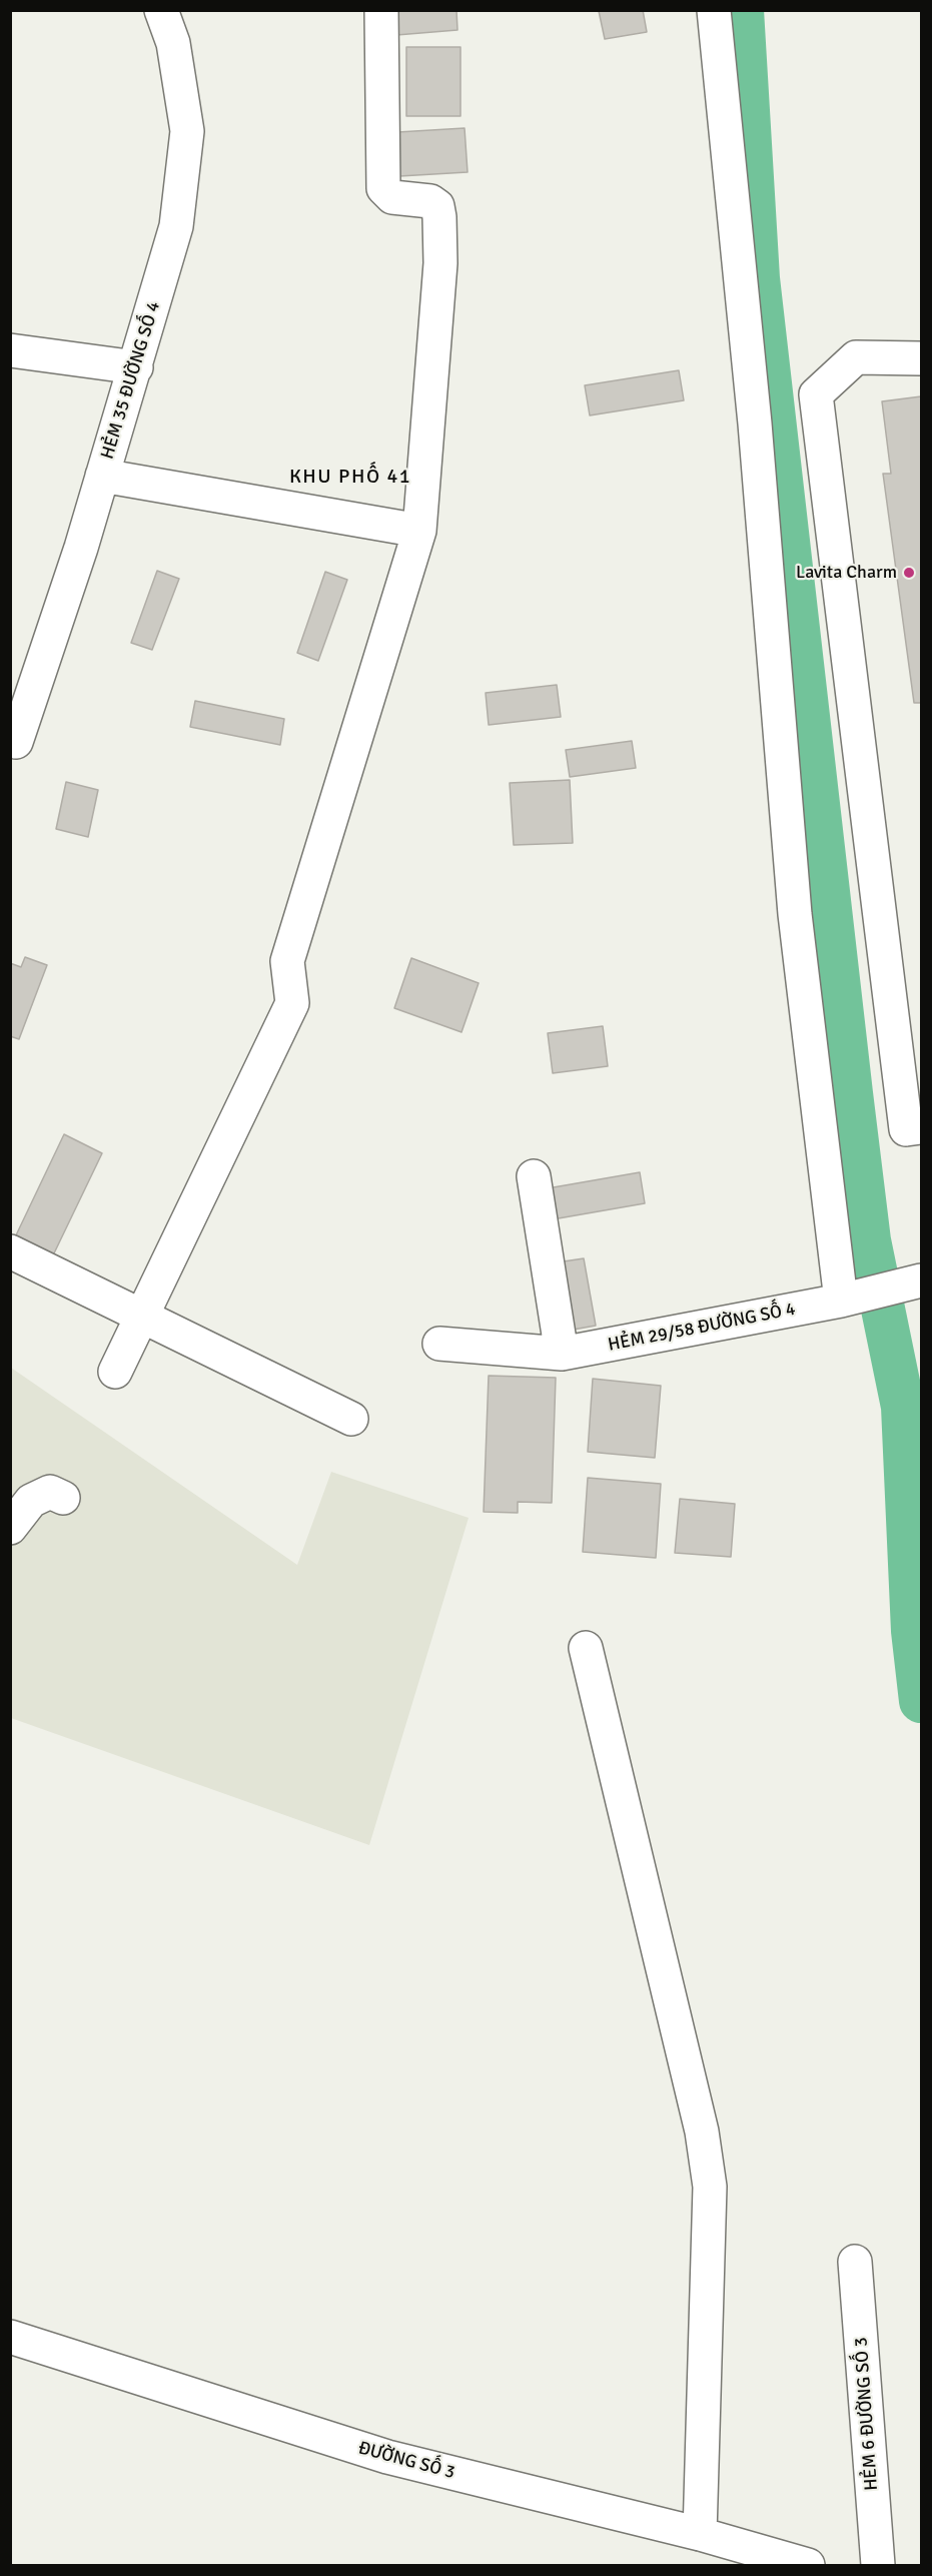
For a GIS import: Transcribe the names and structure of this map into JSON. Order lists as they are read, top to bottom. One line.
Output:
{"streets":{"street":["HẺM 35 ĐƯỜNG SỐ 4","HẺM 29/58 ĐƯỜNG SỐ 4","HẺM 6 ĐƯỜNG SỐ 3","ĐƯỜNG SỐ 3"]},"districts":["KHU PHỐ 41"],"places":["Lavita Charm"]}
